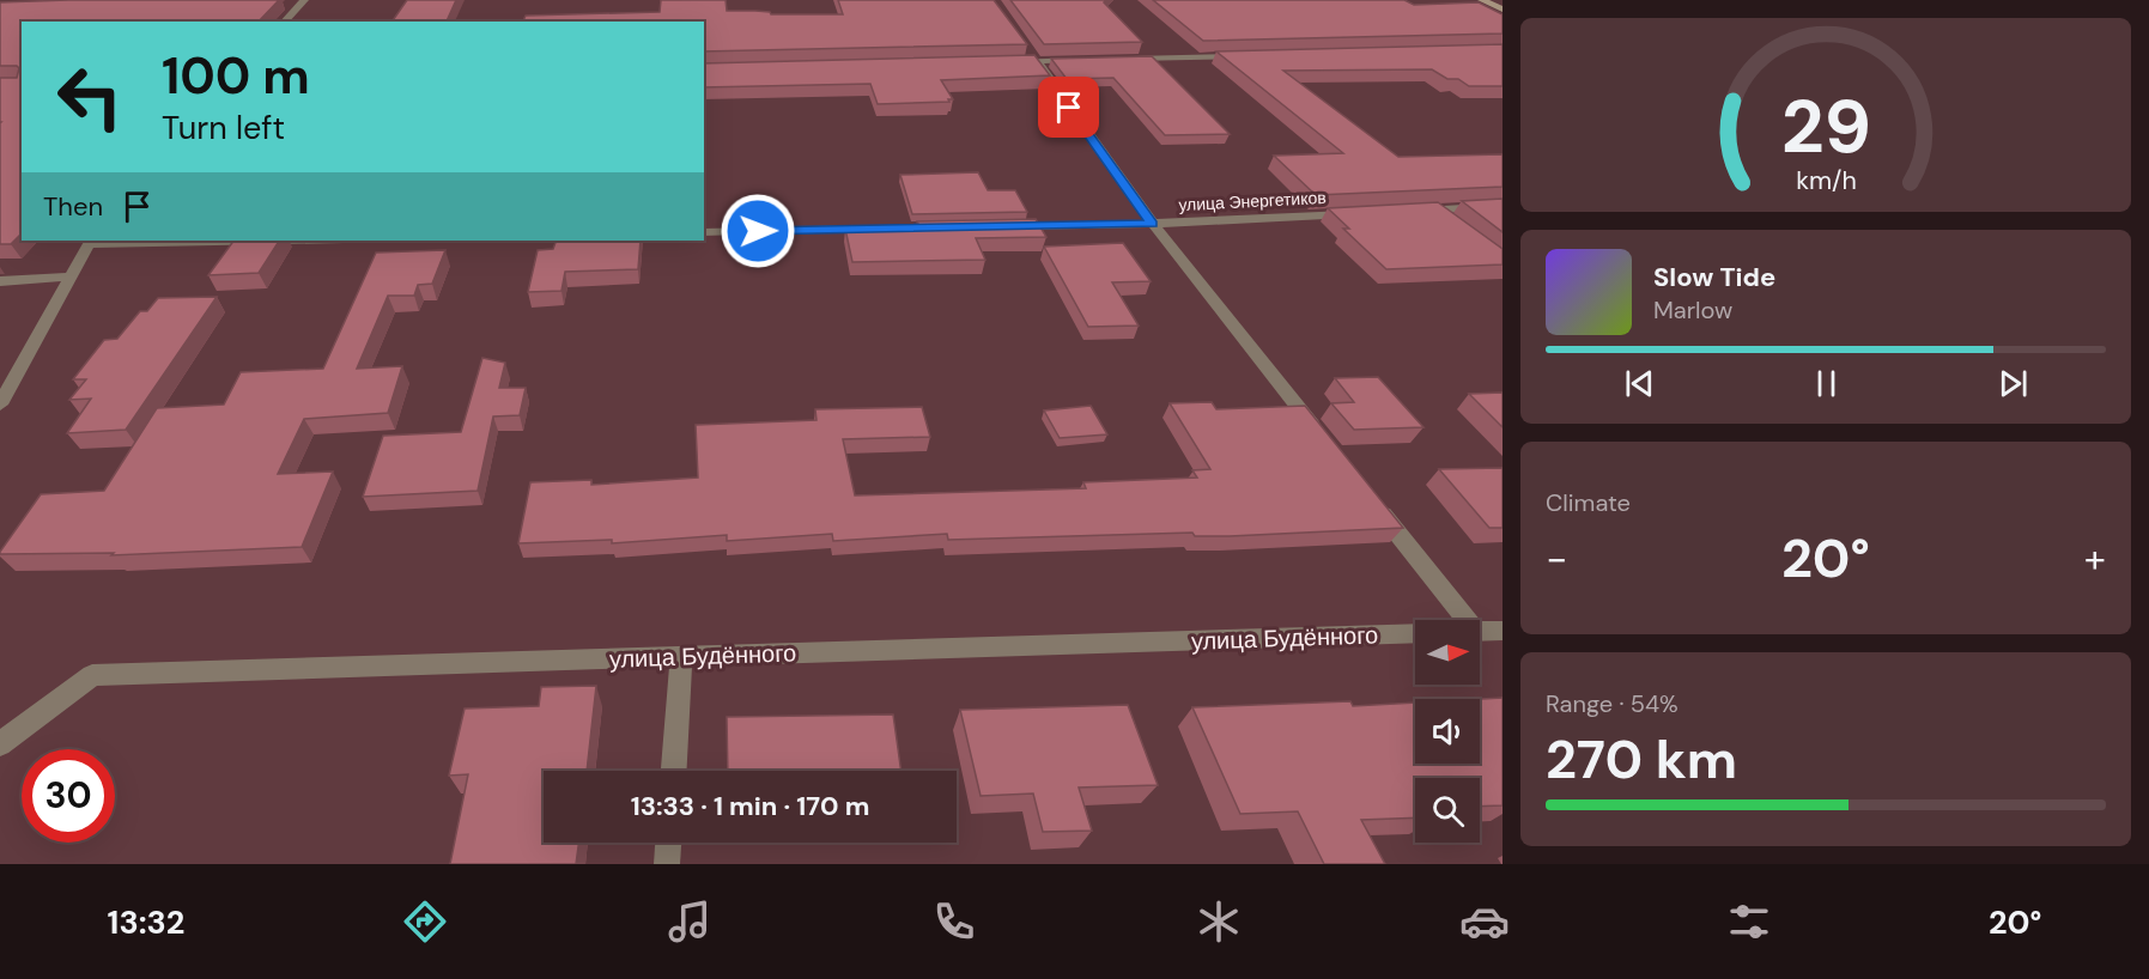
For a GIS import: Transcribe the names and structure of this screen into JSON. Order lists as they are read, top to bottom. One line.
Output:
{"streets":{"street":["улица Энергетиков","улица Будённого"]},"north":"right","page":{"turn":["100 m","Turn left"],"then":"Then","song":["Slow Tide","Marlow"],"tile":["Climate",["Range · 54%","270 km"]],"heat":["−","20°","+"],"limit":"30","trip":"13:33 · 1 min · 170 m","tabs":["13:32","20°"],"gauge":["29","km/h"]}}
